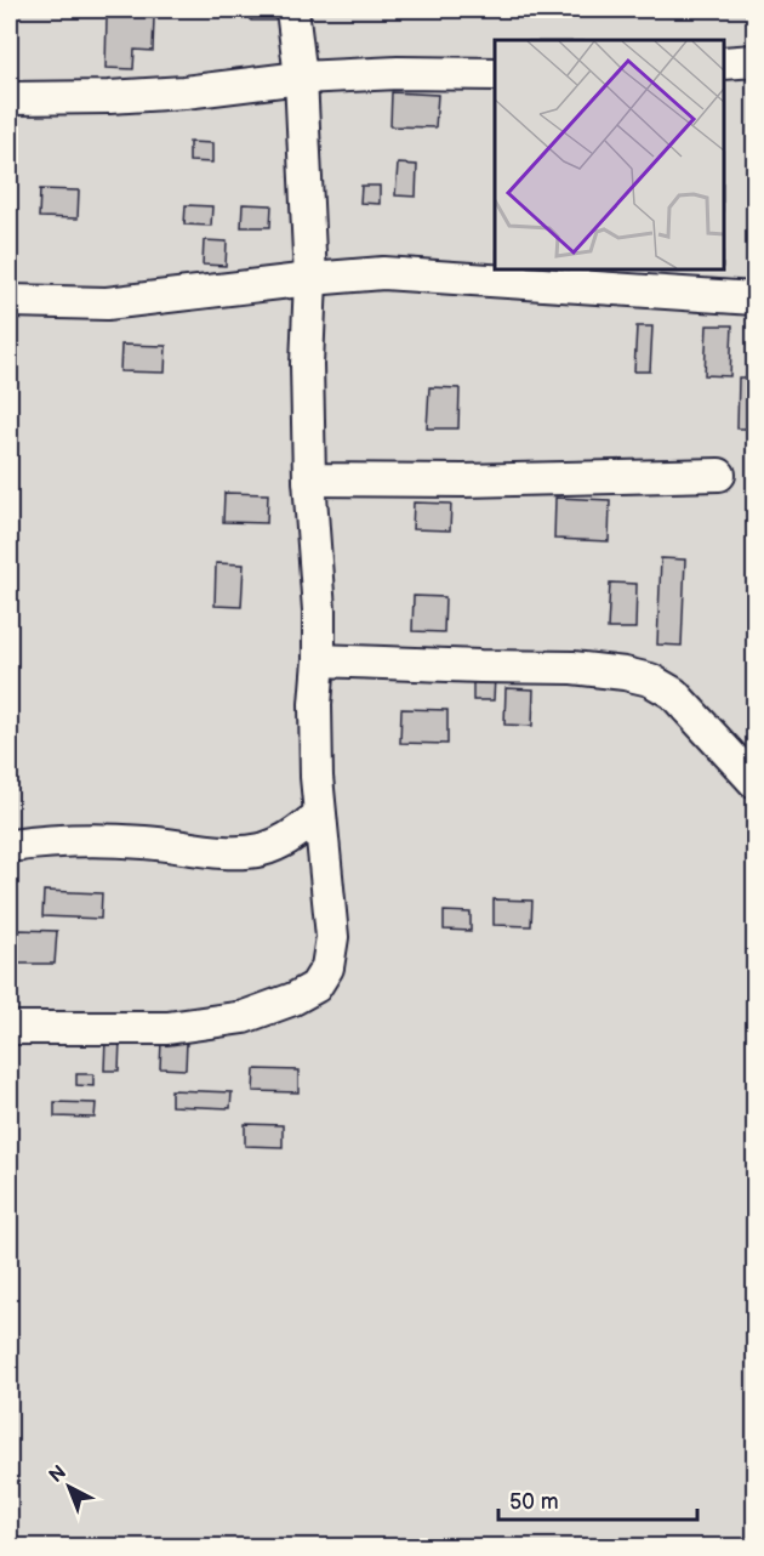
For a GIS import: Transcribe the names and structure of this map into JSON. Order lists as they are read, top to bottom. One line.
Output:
{"scale_bar":"50 m","north":"top left"}
